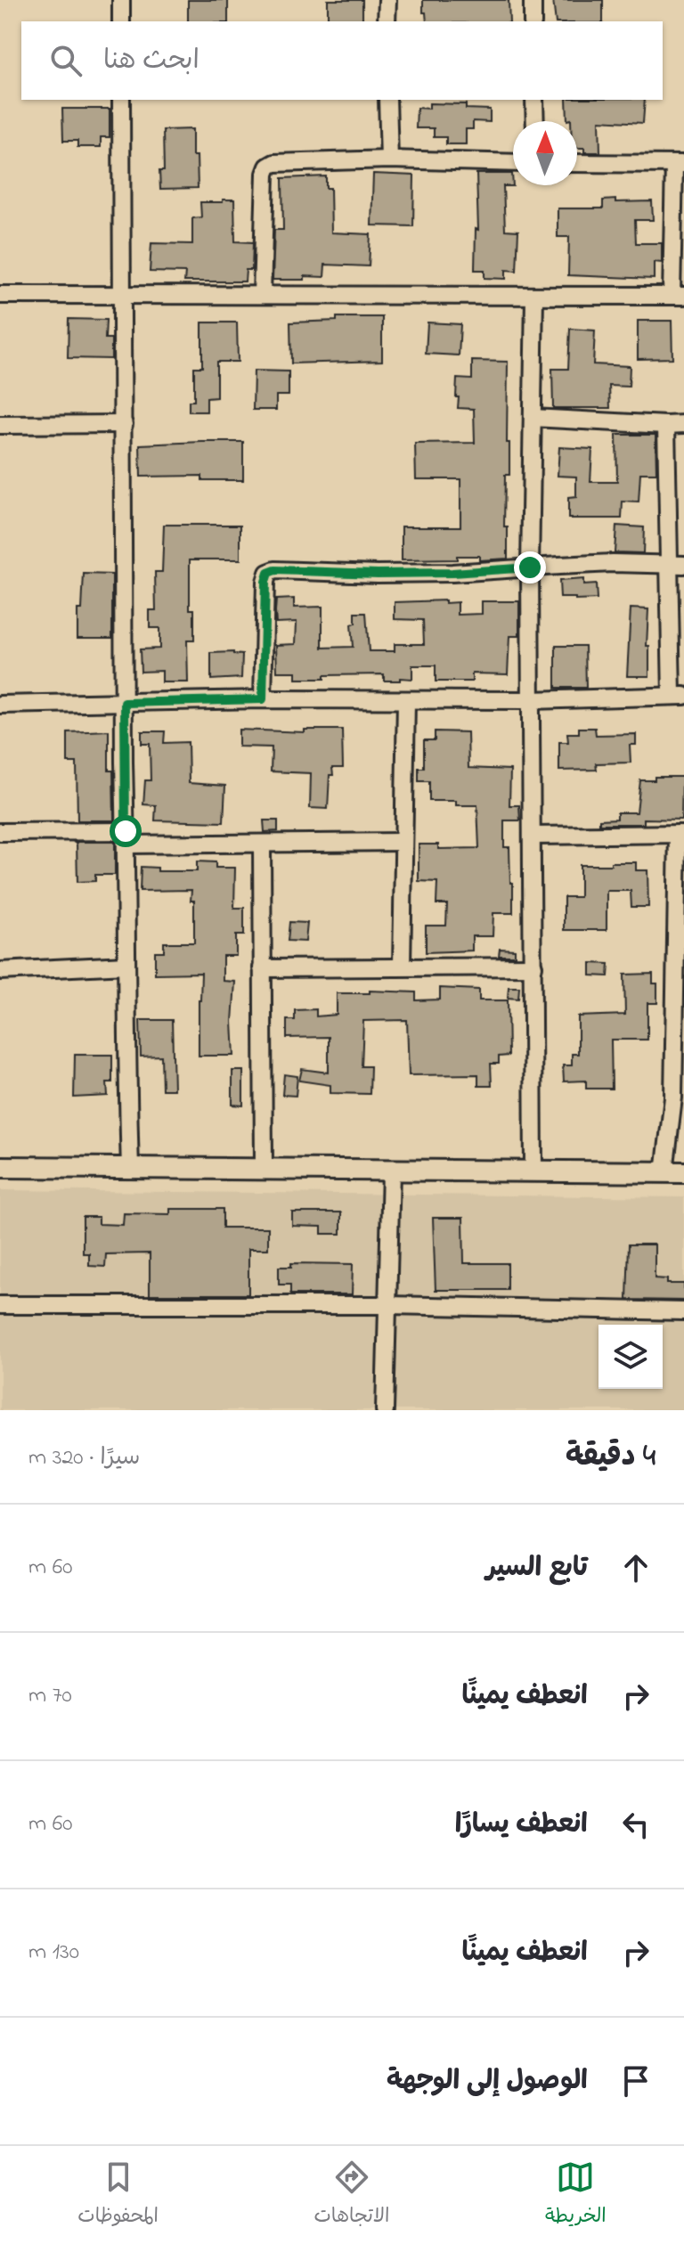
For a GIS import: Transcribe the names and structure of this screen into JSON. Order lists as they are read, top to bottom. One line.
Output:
{"north":"top","page":{"search":"ابحث هنا","heading":["4 دقيقة","سيرًا · 320 m"],"list":[["تابع السير","60 m"],["انعطف يمينًا","70 m"],["انعطف يسارًا","60 m"],["انعطف يمينًا","130 m"],"الوصول إلى الوجهة"],"nav":["الخريطة","الاتجاهات","المحفوظات"]}}
